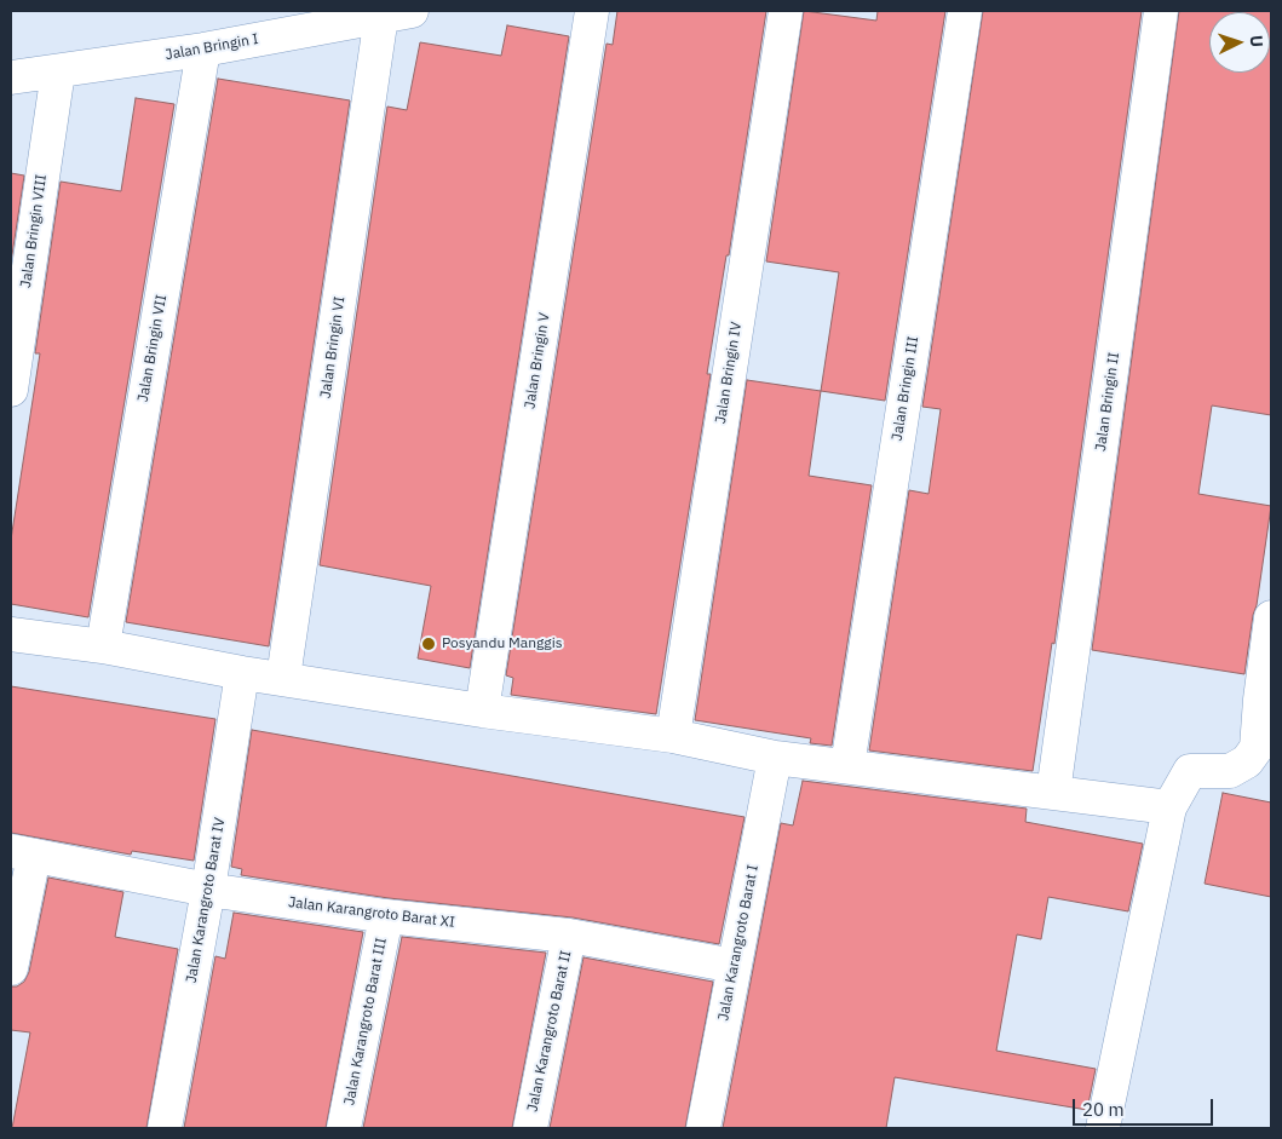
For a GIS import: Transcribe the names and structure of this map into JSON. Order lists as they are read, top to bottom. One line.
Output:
{"streets":{"street":["Jalan Bringin I","Jalan Bringin VIII","Jalan Bringin VI","Jalan Bringin VII","Jalan Bringin V","Jalan Bringin IV","Jalan Bringin III","Jalan Bringin II","Jalan Karangroto Barat IV","Jalan Karangroto Barat XI","Jalan Karangroto Barat I","Jalan Karangroto Barat III","Jalan Karangroto Barat II"]},"crossings":[["Jalan Bringin I","Jalan Bringin VIII"],["Jalan Bringin I","Jalan Bringin VI"],["Jalan Bringin I","Jalan Bringin VII"],["Jalan Karangroto Barat IV","Jalan Karangroto Barat XI"],["Jalan Karangroto Barat XI","Jalan Karangroto Barat I"],["Jalan Karangroto Barat XI","Jalan Karangroto Barat III"],["Jalan Karangroto Barat XI","Jalan Karangroto Barat II"]],"places":["Posyandu Manggis"],"scale_bar":"20 m","north":"right"}
